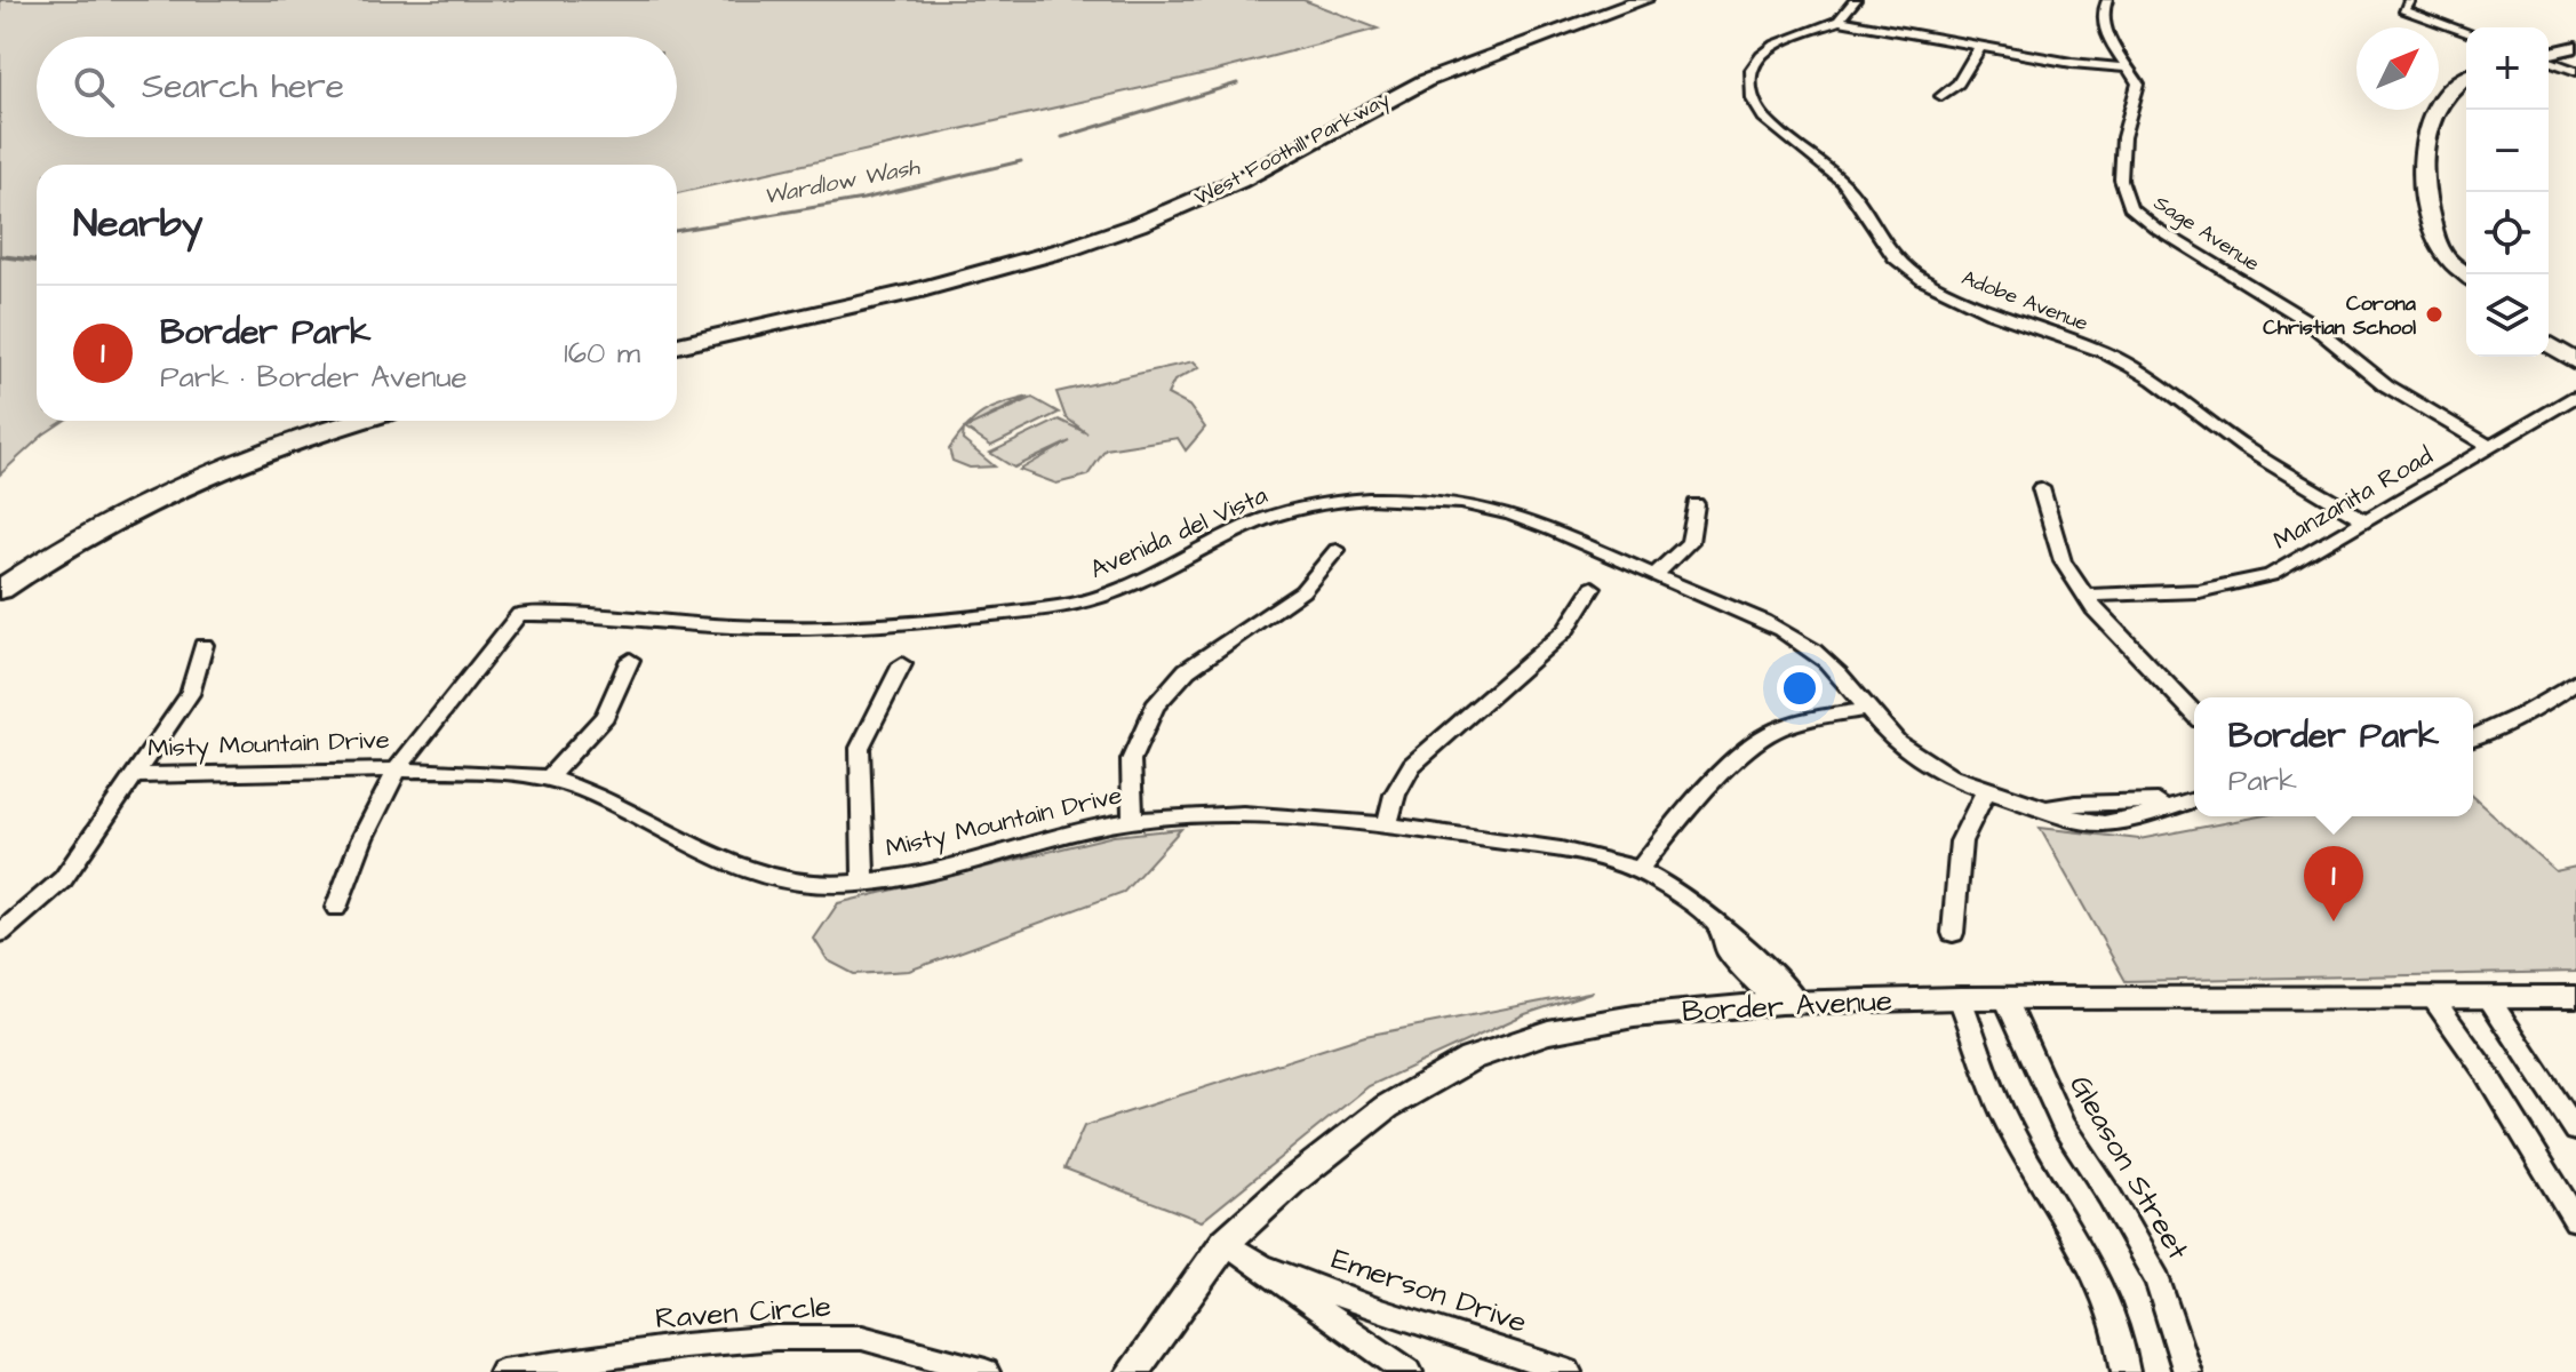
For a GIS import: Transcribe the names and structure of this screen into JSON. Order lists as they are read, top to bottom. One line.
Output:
{"streets":{"main road":["West Foothill Parkway"],"street":["Sage Avenue","Adobe Avenue","Manzanita Road","Avenida del Vista","Misty Mountain Drive","Border Avenue","Gleason Street","Emerson Drive","Raven Circle"]},"crossings":[["Sage Avenue","Manzanita Road"],["Adobe Avenue","Manzanita Road"],["Avenida del Vista","Misty Mountain Drive"],["Misty Mountain Drive","Border Avenue"],["Border Avenue","Gleason Street"],["Border Avenue","Emerson Drive"]],"water":["Wardlow Wash"],"places":["Corona Christian School"],"north":"top right","page":{"map_buttons":["+","−"],"search":"Search here","heading":"Nearby","list":[{"mark":"1","name":"Border Park","note":"Park · Border Avenue","value":"160 m"}],"popup":["Border Park","Park"],"pins":"1"}}
